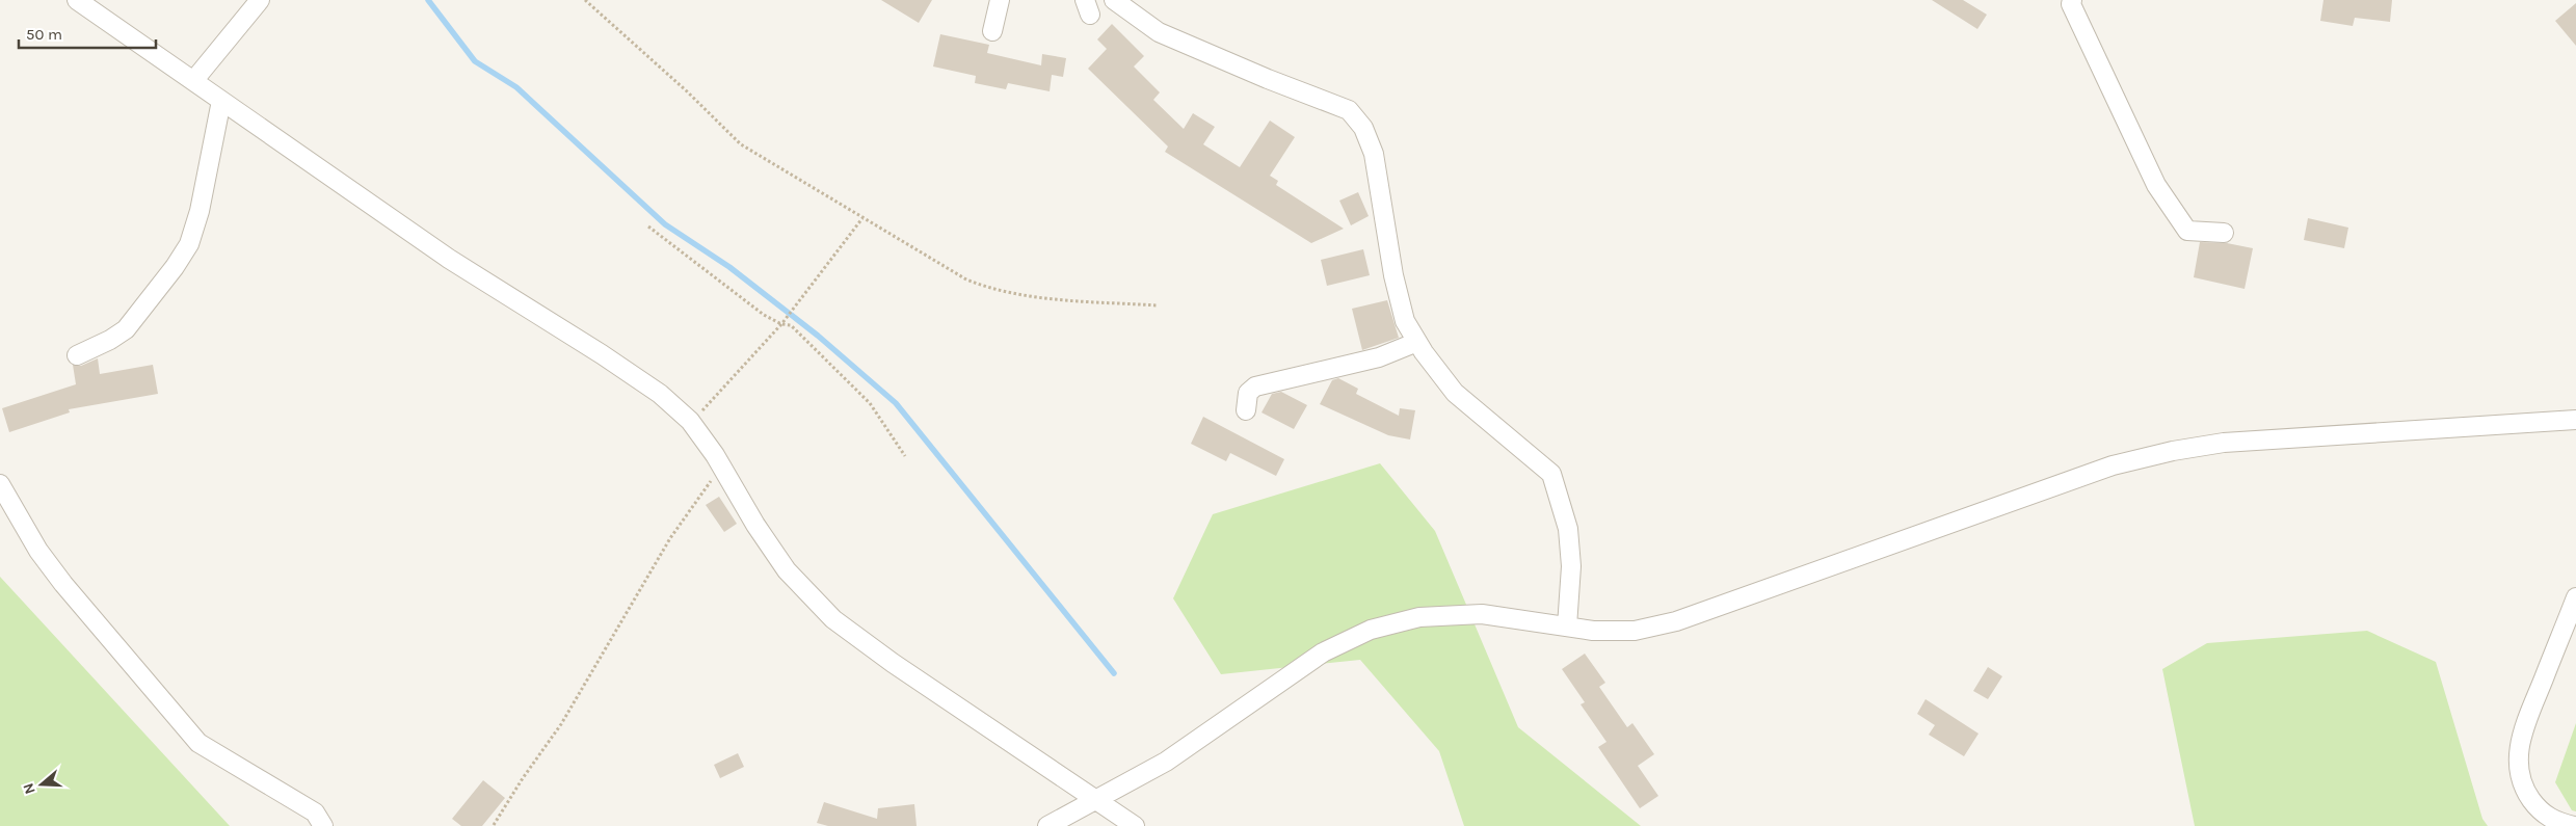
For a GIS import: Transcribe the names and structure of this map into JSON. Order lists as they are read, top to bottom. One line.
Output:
{"scale_bar":"50 m","north":"left"}
